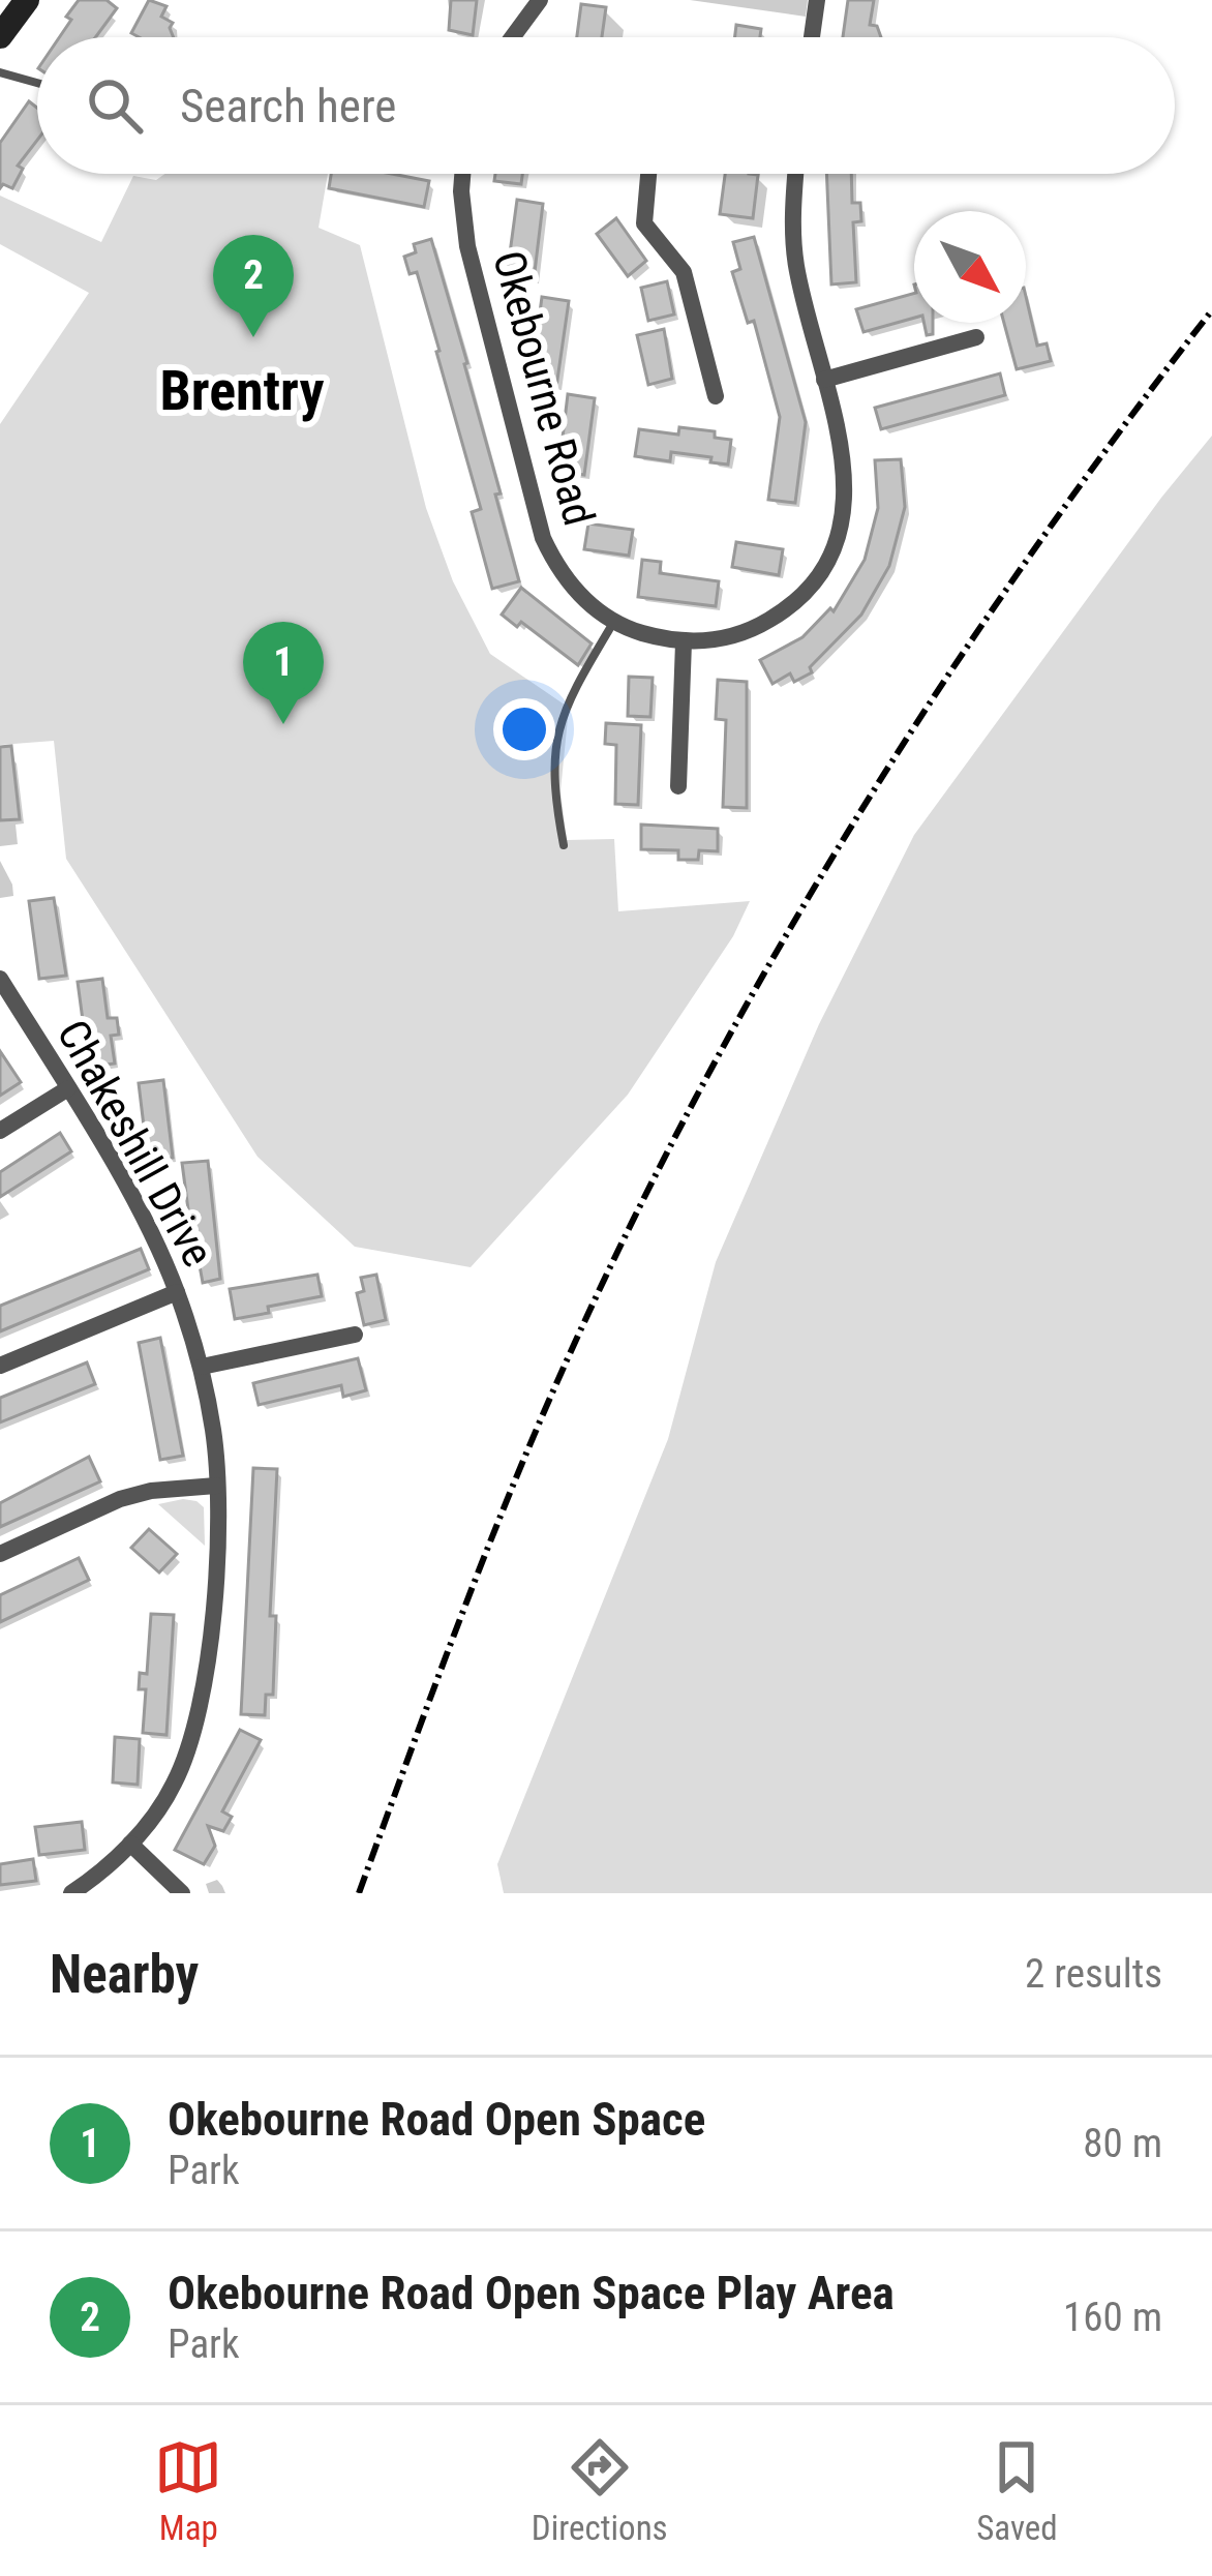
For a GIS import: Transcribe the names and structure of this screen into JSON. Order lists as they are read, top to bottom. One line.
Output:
{"streets":{"street":["Okebourne Road","Chakeshill Drive"]},"districts":["Brentry"],"north":"bottom right","page":{"search":"Search here","pins":["2","1"],"heading":["Nearby","2 results"],"list":[{"mark":"1","name":"Okebourne Road Open Space","note":"Park","value":"80 m"},{"mark":"2","name":"Okebourne Road Open Space Play Area","note":"Park","value":"160 m"}],"nav":["Map","Directions","Saved"]}}
